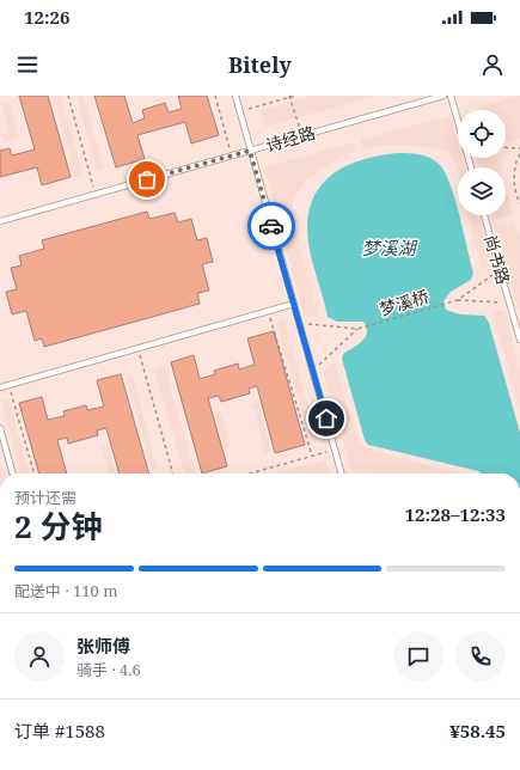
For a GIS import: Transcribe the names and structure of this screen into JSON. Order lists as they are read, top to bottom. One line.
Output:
{"streets":{"lane":["诗经路","尚书路"],"path":["梦溪桥"]},"water":["梦溪湖"],"page":{"status":"12:26","header":"Bitely","heading":["2 分钟","预计还需","12:28–12:33"],"panel":["张师傅","骑手 · 4.6","订单 #1588","¥58.45"],"bar":"配送中 · 110 m"}}
